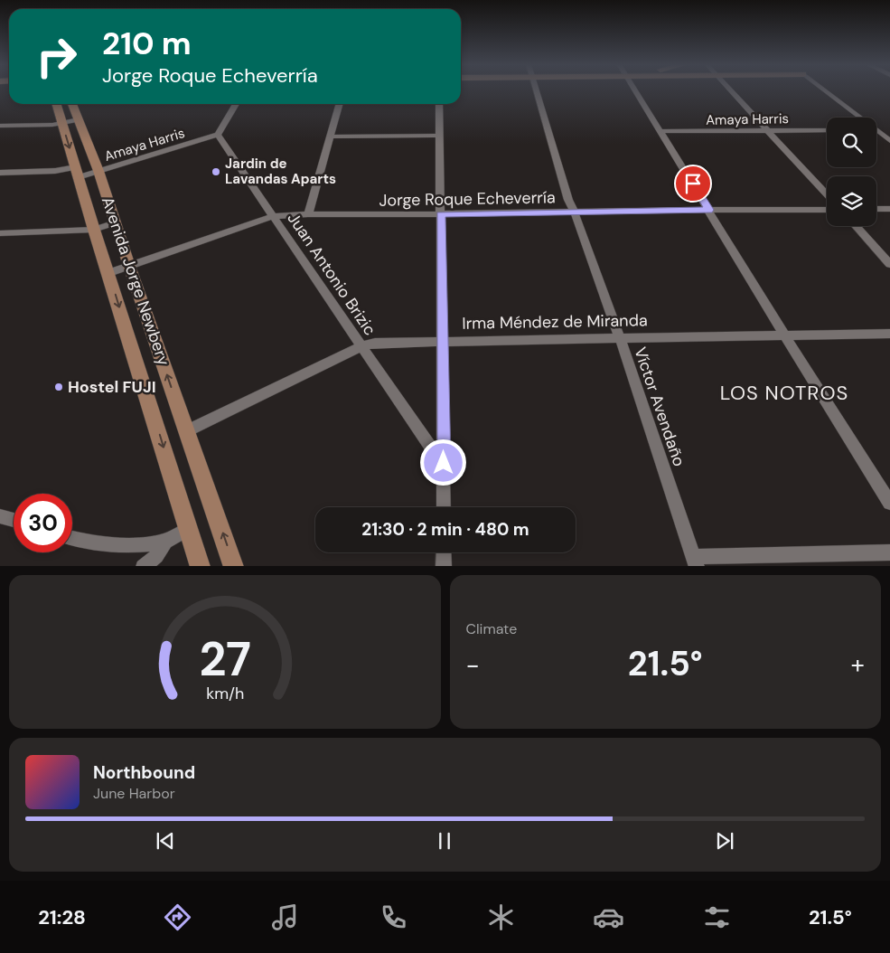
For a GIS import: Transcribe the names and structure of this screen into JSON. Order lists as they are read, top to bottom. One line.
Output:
{"streets":{"street":["Amaya Harris","Jorge Roque Echeverría","Juan Antonio Brizic","Avenida Jorge Newbery","Irma Méndez de Miranda","Víctor Avendaño"]},"crossings":[["Amaya Harris","Juan Antonio Brizic"],["Amaya Harris","Avenida Jorge Newbery"],["Jorge Roque Echeverría","Juan Antonio Brizic"],["Jorge Roque Echeverría","Avenida Jorge Newbery"],["Jorge Roque Echeverría","Víctor Avendaño"],["Juan Antonio Brizic","Irma Méndez de Miranda"],["Avenida Jorge Newbery","Irma Méndez de Miranda"],["Irma Méndez de Miranda","Víctor Avendaño"]],"districts":["LOS NOTROS"],"places":["Jardin de Lavandas Aparts","Hostel FUJI"],"page":{"turn":["210 m","Jorge Roque Echeverría"],"limit":"30","trip":"21:30 · 2 min · 480 m","tile":"Climate","heat":["−","21.5°","+"],"song":["Northbound","June Harbor"],"tabs":["21:28","21.5°"],"gauge":["27","km/h"]}}
